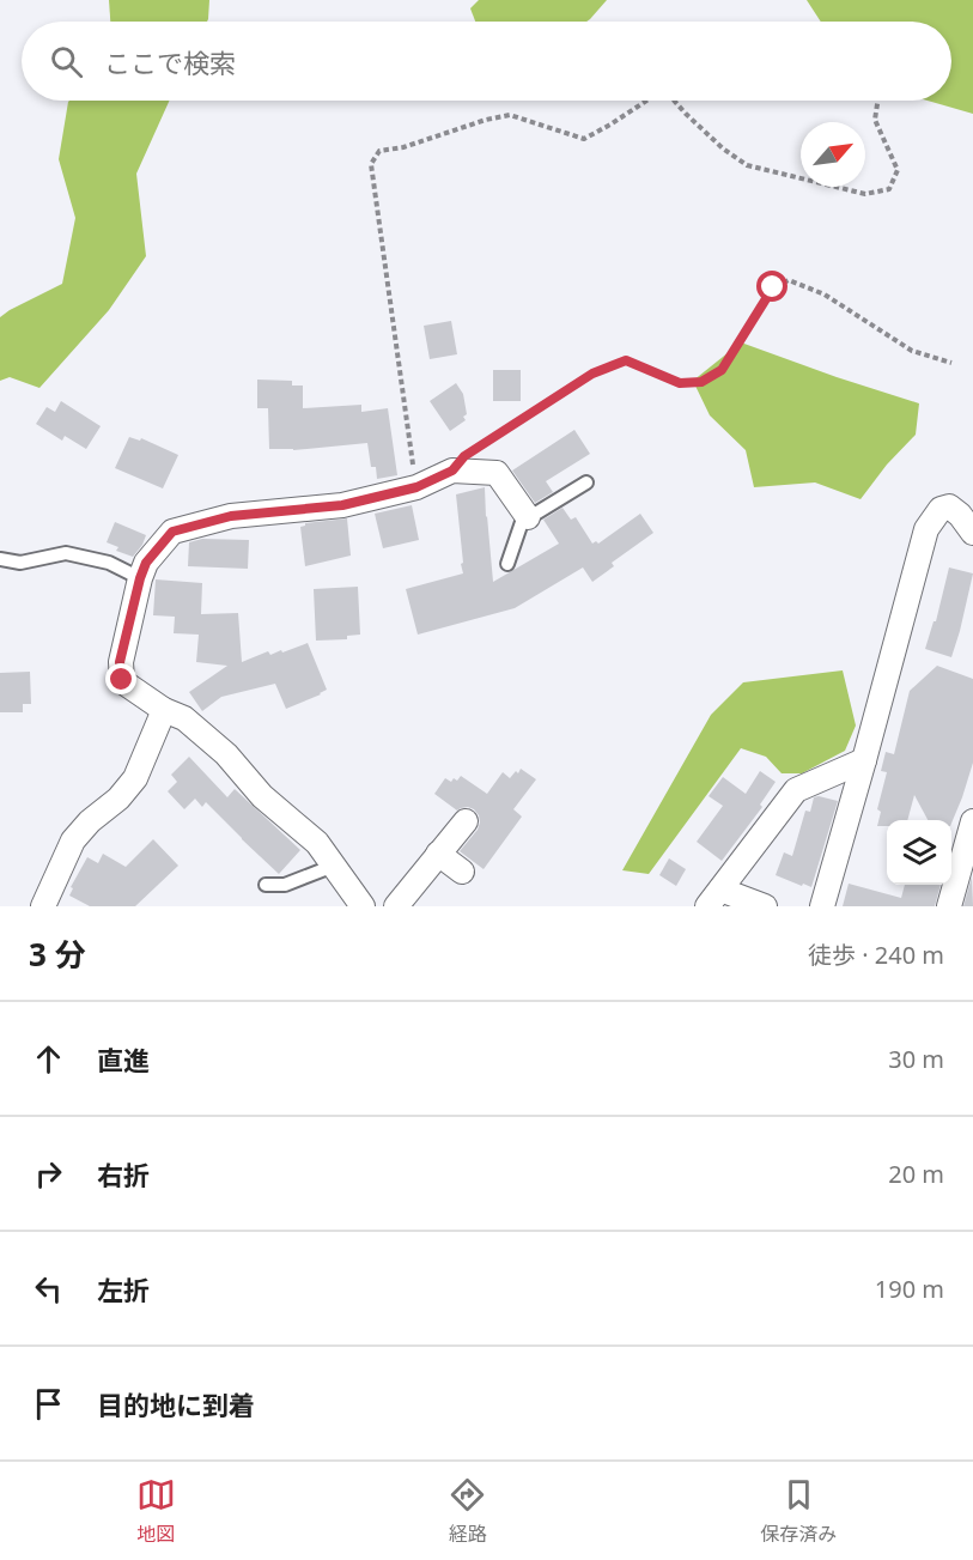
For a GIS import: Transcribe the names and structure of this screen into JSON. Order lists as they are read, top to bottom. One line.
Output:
{"north":"top right","page":{"search":"ここで検索","heading":["3 分","徒歩 · 240 m"],"list":[["直進","30 m"],["右折","20 m"],["左折","190 m"],"目的地に到着"],"nav":["地図","経路","保存済み"]}}
